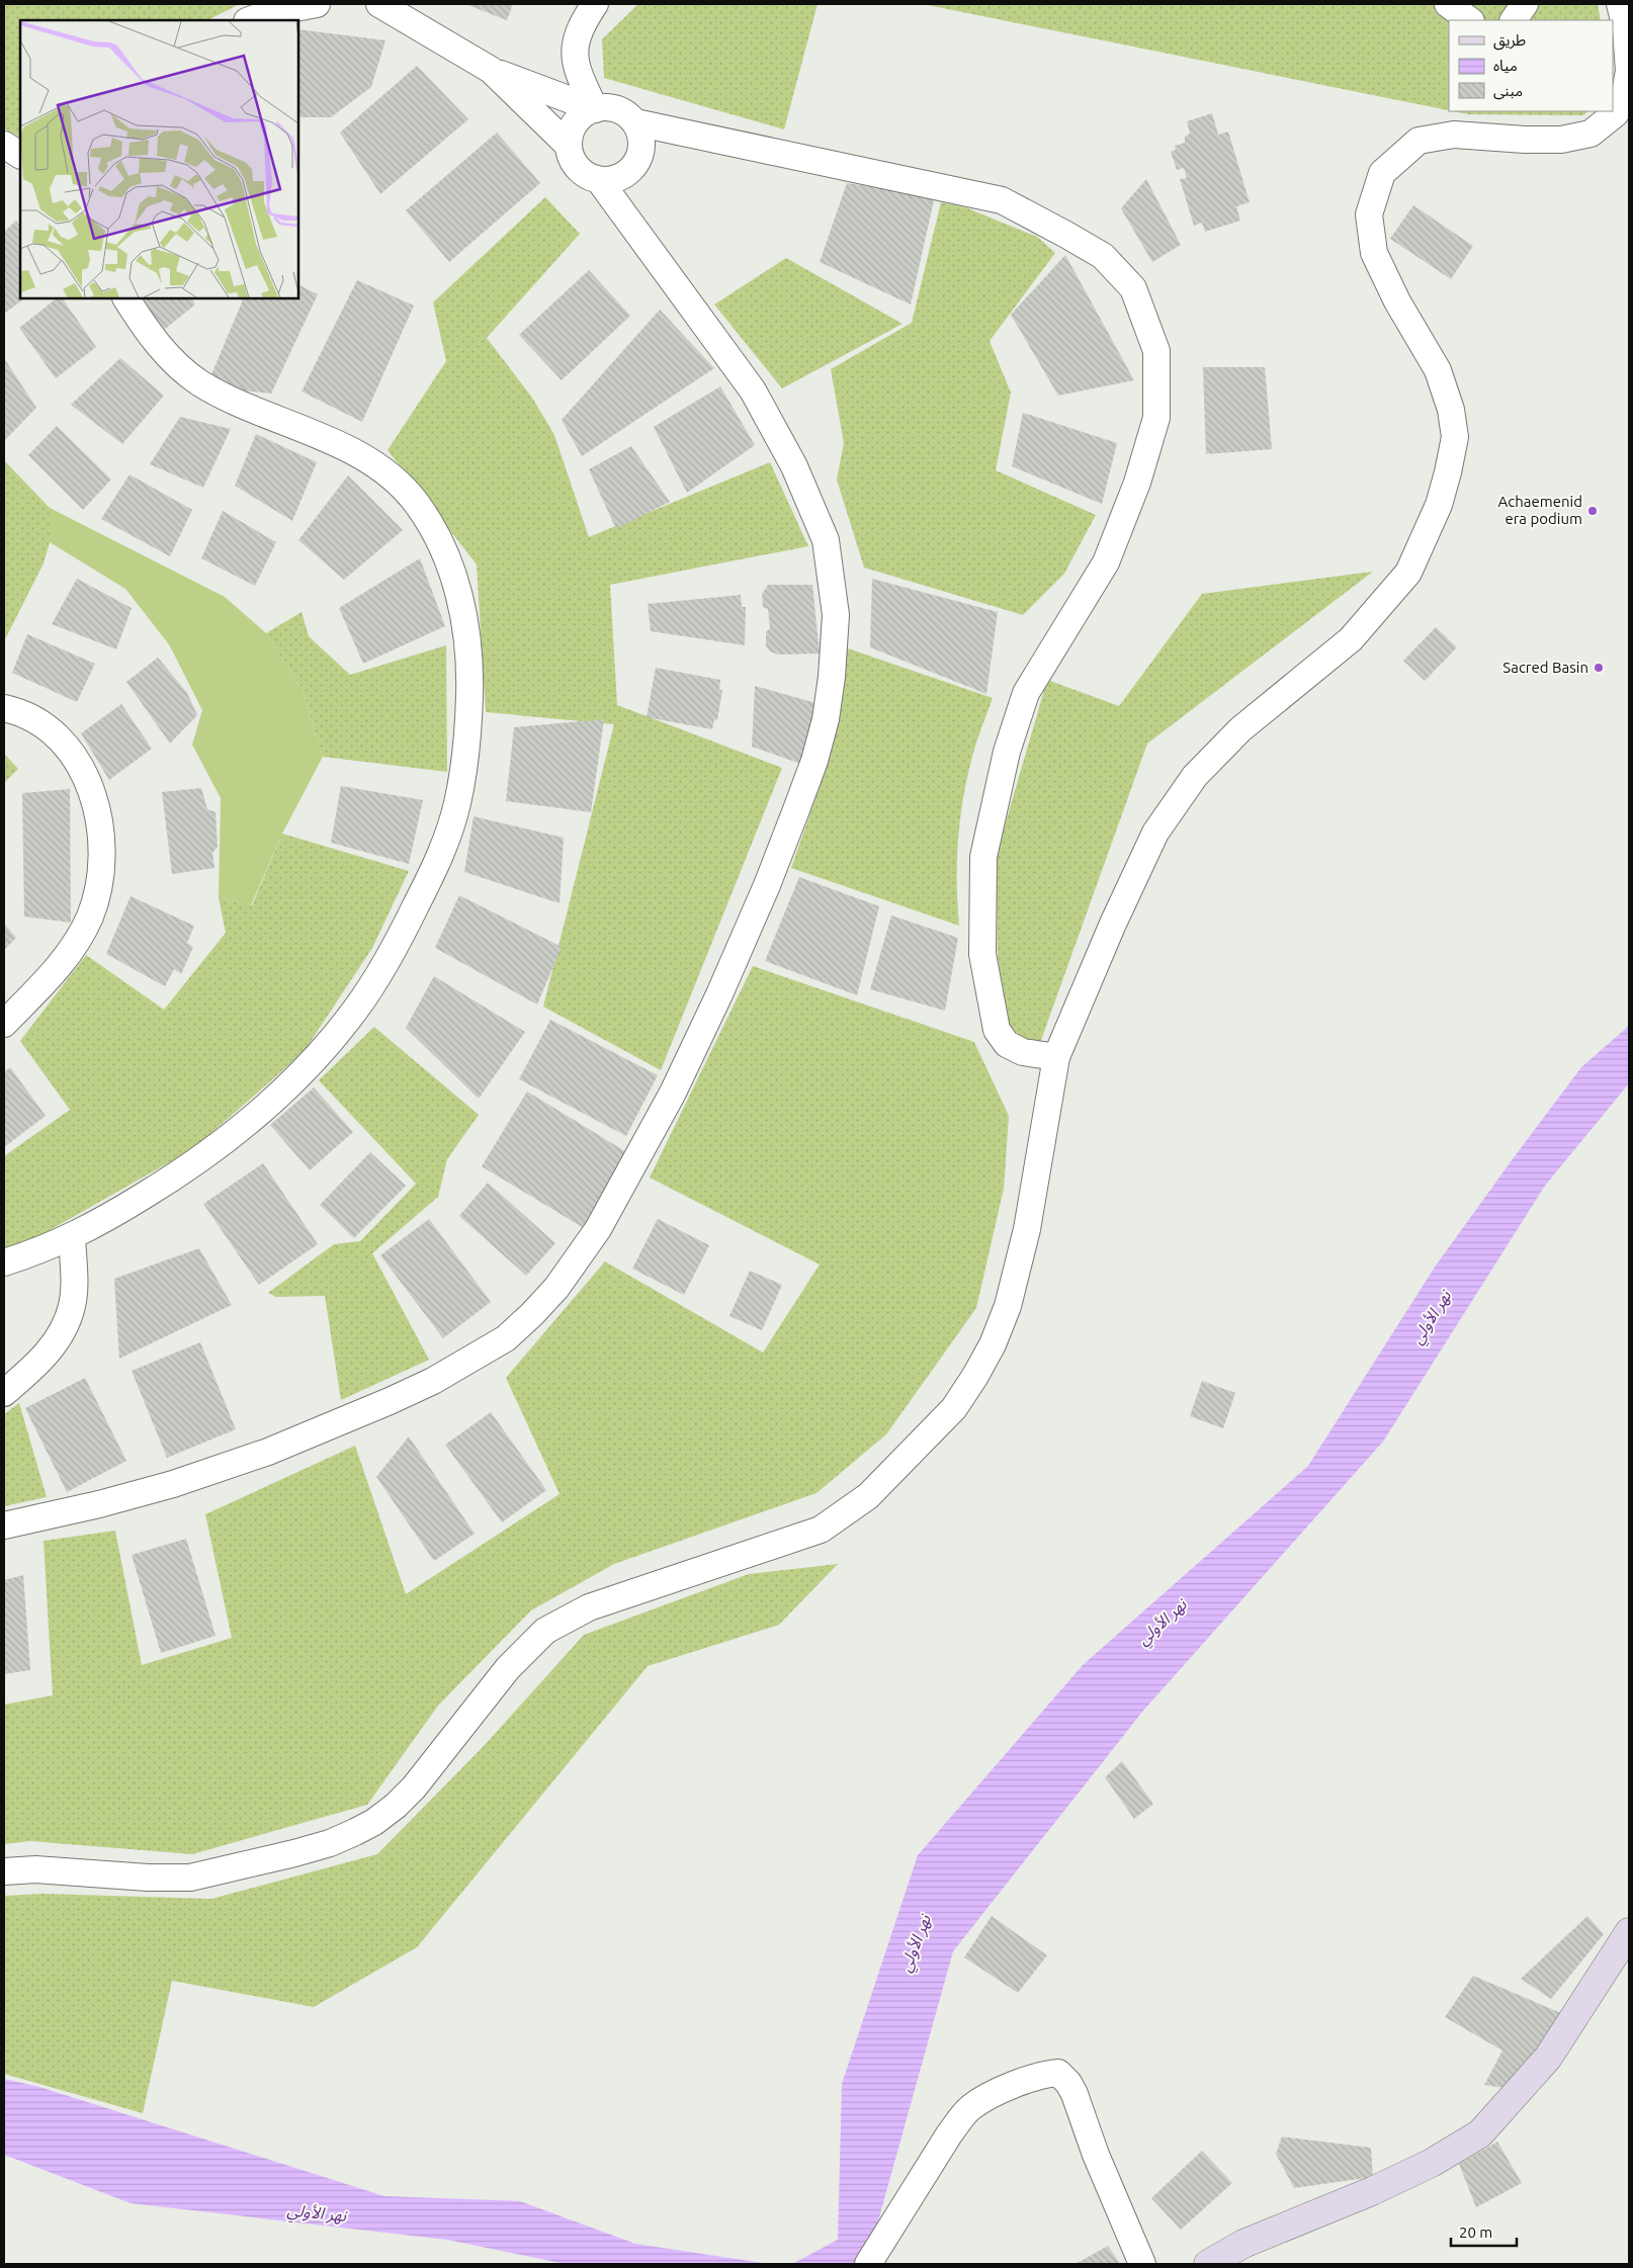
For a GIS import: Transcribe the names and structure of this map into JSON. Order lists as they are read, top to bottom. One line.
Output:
{"water":["نهر الأولي"],"places":["Achaemenid era podium","Sacred Basin"],"legend":["طريق","مياه","مبنى"],"scale_bar":"20 m"}
